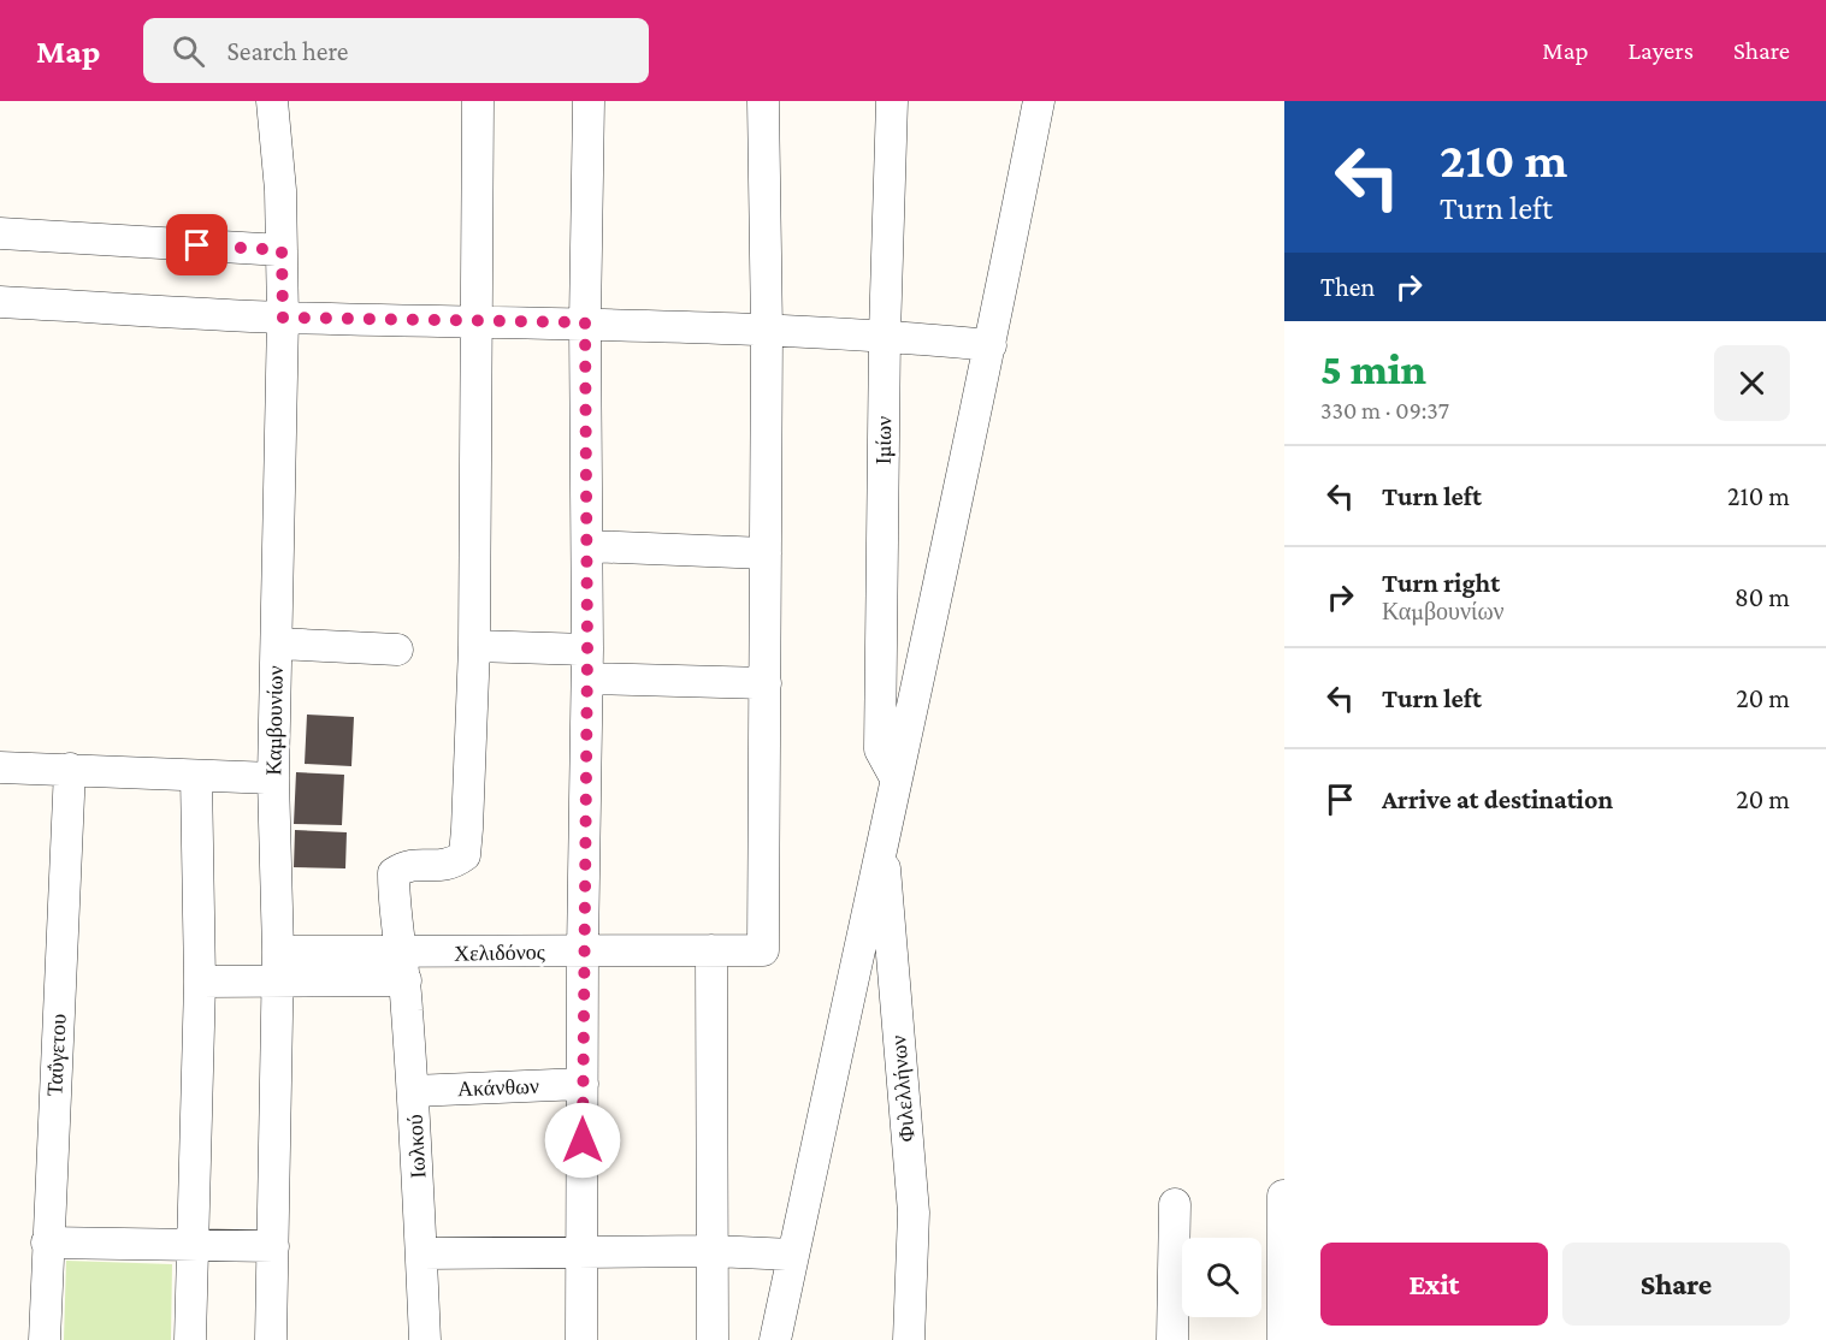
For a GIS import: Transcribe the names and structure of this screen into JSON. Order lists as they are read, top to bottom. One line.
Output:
{"streets":{"street":["Ιμίων","Καμβουνίων","Χελιδόνος","Ταΰγετου","Ακάνθων","Φιλελλήνων","Ιωλκού"]},"crossings":[["Καμβουνίων","Χελιδόνος"],["Χελιδόνος","Ιωλκού"],["Ακάνθων","Ιωλκού"]],"page":{"header":"Map","search":"Search here","nav":["Map","Layers","Share"],"turn":["210 m","Turn left"],"then":"Then","heading":["5 min","330 m · 09:37"],"list":[{"name":"Turn left","value":"210 m"},{"name":"Turn right","note":"Καμβουνίων","value":"80 m"},{"name":"Turn left","value":"20 m"},{"name":"Arrive at destination","value":"20 m"}],"buttons":["Exit","Share"]}}
